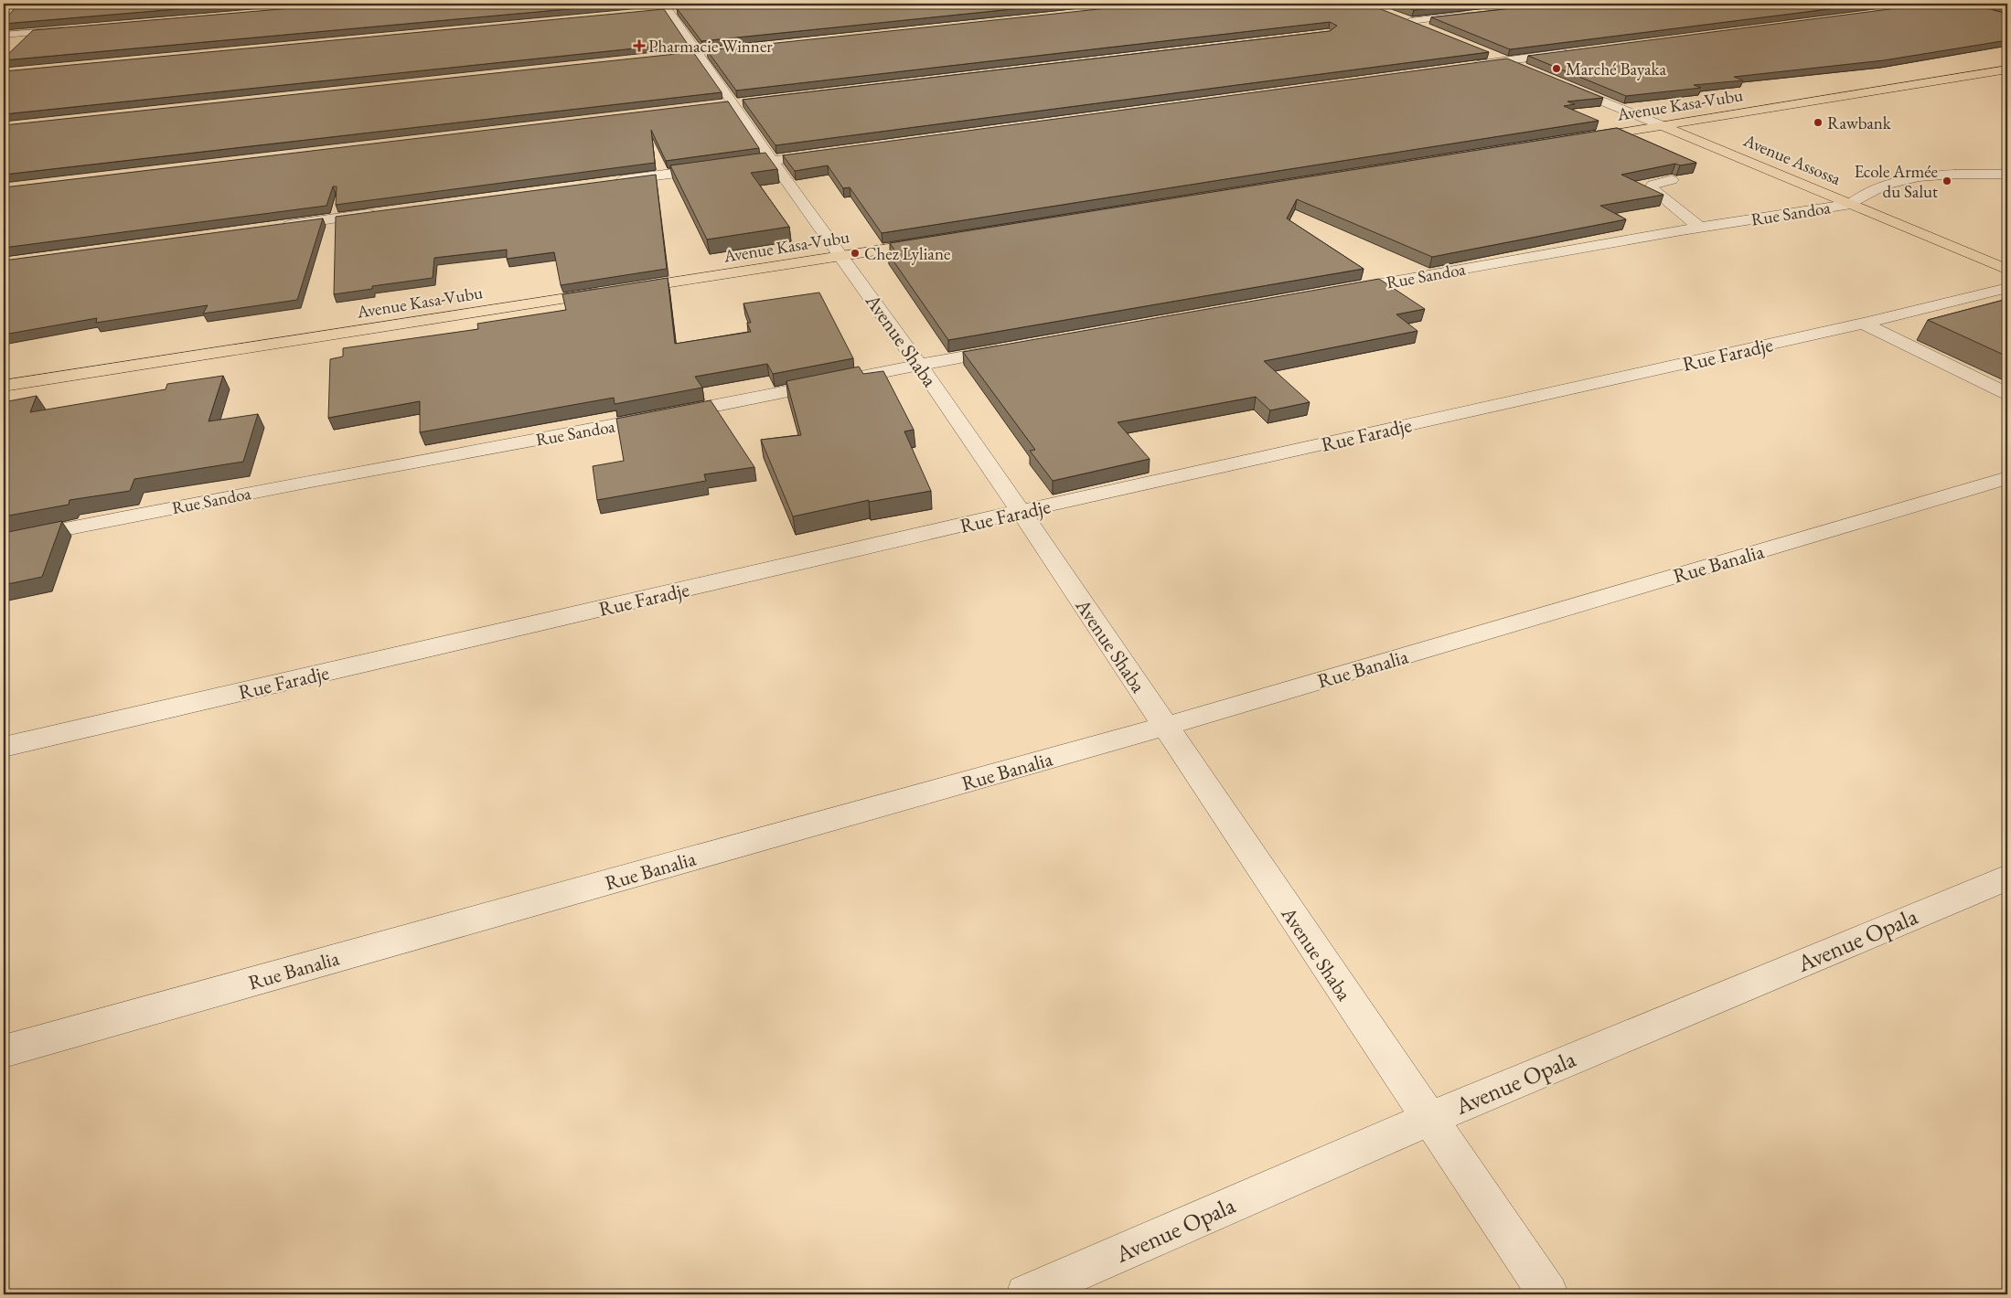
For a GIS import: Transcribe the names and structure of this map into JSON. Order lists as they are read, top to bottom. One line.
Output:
{"streets":{"main road":["Avenue Kasa-Vubu","Avenue Assossa"],"street":["Rue Sandoa","Avenue Shaba","Rue Faradje","Rue Banalia","Avenue Opala"]},"crossings":[["Avenue Kasa-Vubu","Avenue Assossa"],["Avenue Kasa-Vubu","Avenue Shaba"],["Avenue Assossa","Rue Sandoa"],["Rue Sandoa","Avenue Shaba"],["Avenue Shaba","Rue Faradje"],["Avenue Shaba","Rue Banalia"],["Avenue Shaba","Avenue Opala"]],"places":{"health":["Pharmacie Winner"],"other":["Marché Bayaka","Rawbank","Ecole Armée du Salut","Chez Lyliane"]}}
